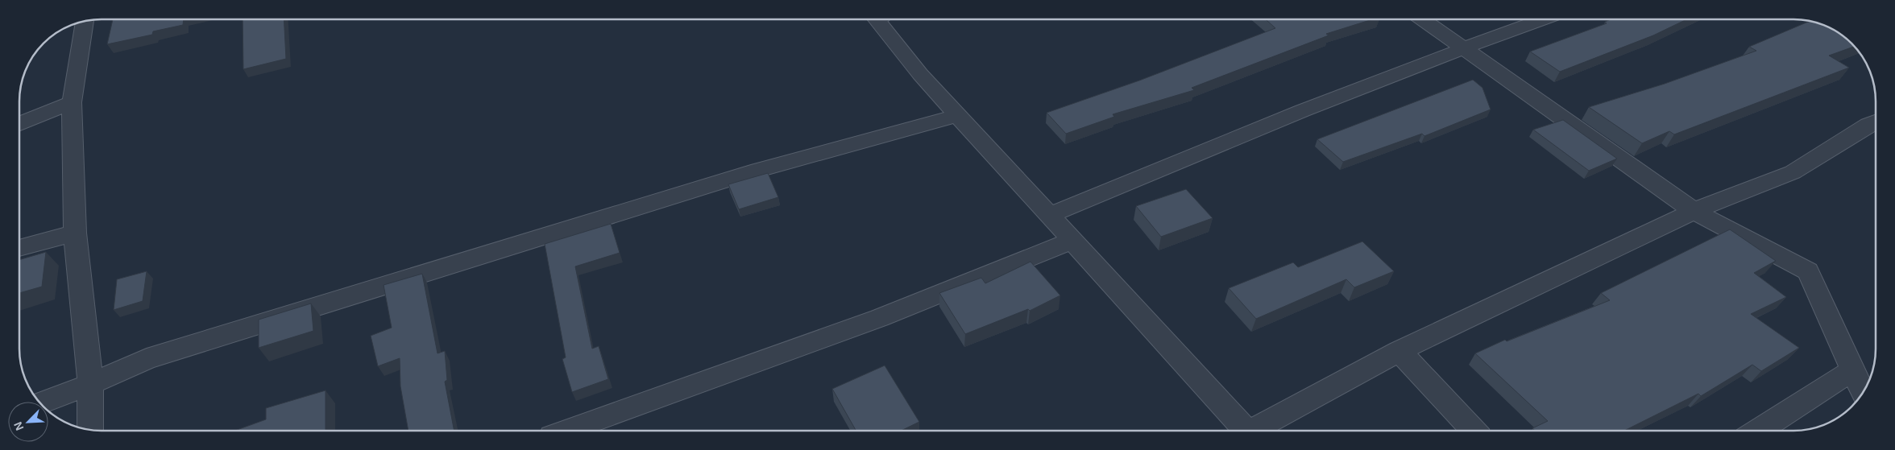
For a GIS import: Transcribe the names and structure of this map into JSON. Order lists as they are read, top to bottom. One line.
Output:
{"north":"bottom left"}
